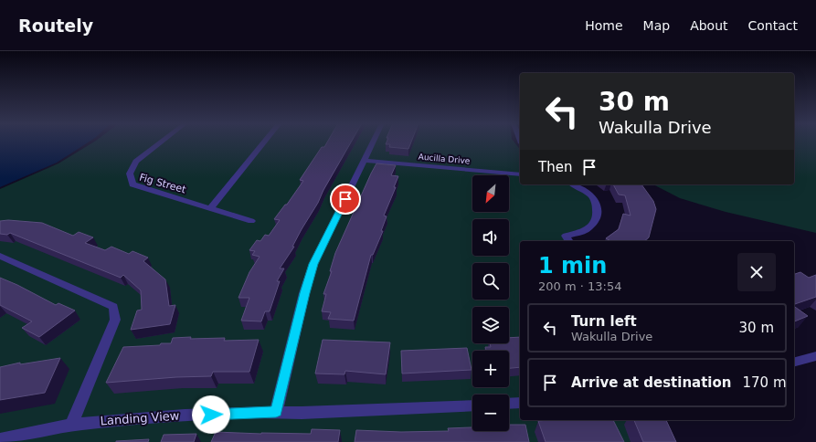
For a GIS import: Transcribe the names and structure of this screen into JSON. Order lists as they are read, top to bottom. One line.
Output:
{"streets":{"street":["Aucilla Drive","Fig Street","Landing View"]},"north":"bottom left","page":{"header":"Routely","nav":["Home","Map","About","Contact"],"turn":["30 m","Wakulla Drive"],"then":"Then","map_buttons":["+","−"],"heading":["1 min","200 m · 13:54"],"list":[{"name":"Turn left","note":"Wakulla Drive","value":"30 m"},{"name":"Arrive at destination","value":"170 m"}]}}
